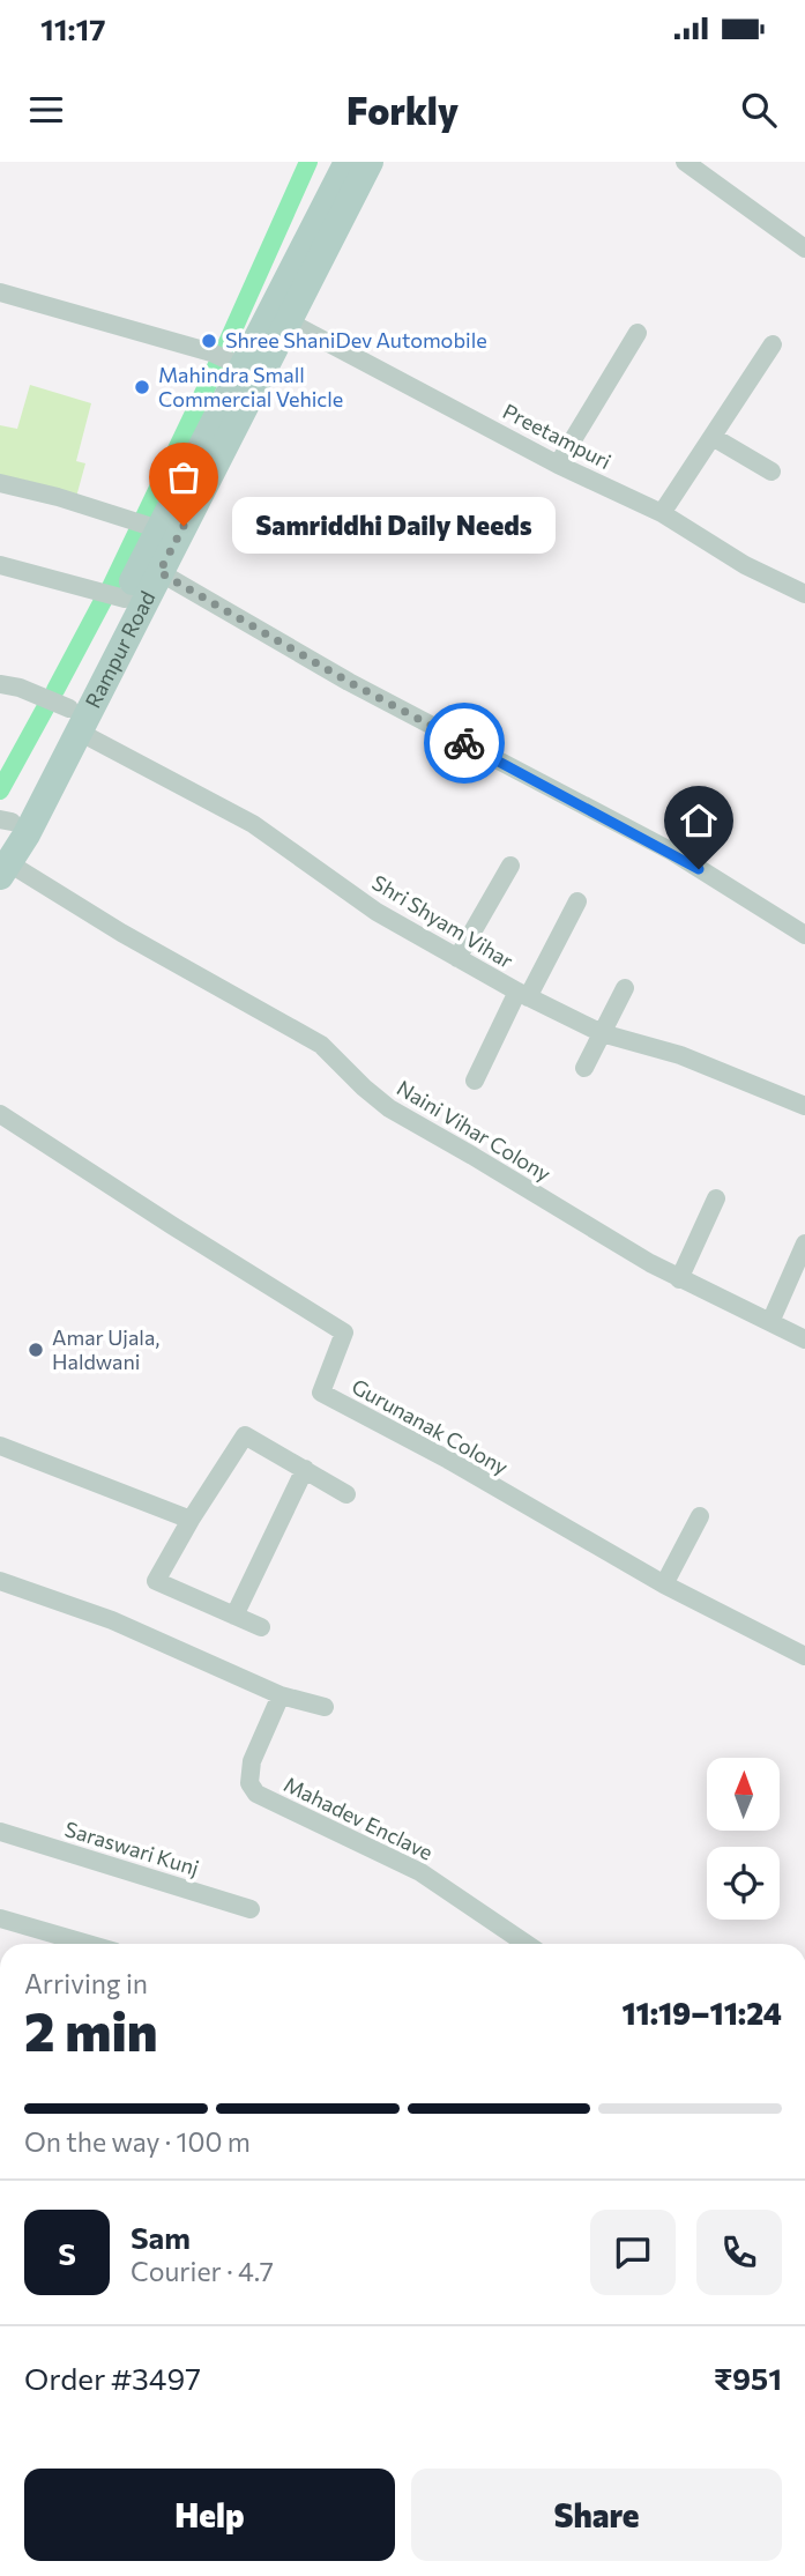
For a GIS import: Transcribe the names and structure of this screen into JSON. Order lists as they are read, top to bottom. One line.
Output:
{"streets":{"main road":["Rampur Road"],"street":["Preetampuri","Shri Shyam Vihar","Naini Vihar Colony","Gurunanak Colony","Mahadev Enclave","Saraswari Kunj"]},"crossings":[["Preetampuri","Rampur Road"],["Rampur Road","Shri Shyam Vihar"],["Rampur Road","Naini Vihar Colony"]],"places":["Shree ShaniDev Automobile","Mahindra Small Commercial Vehicle","Samriddhi Daily Needs","Amar Ujala, Haldwani"],"north":"top","page":{"status":"11:17","header":"Forkly","bubble":"Samriddhi Daily Needs","heading":["2 min","Arriving in","11:19–11:24"],"panel":["Sam","Courier · 4.7","Order #3497","₹951"],"bar":"On the way · 100 m","round":"S","buttons":["Help","Share"]}}
